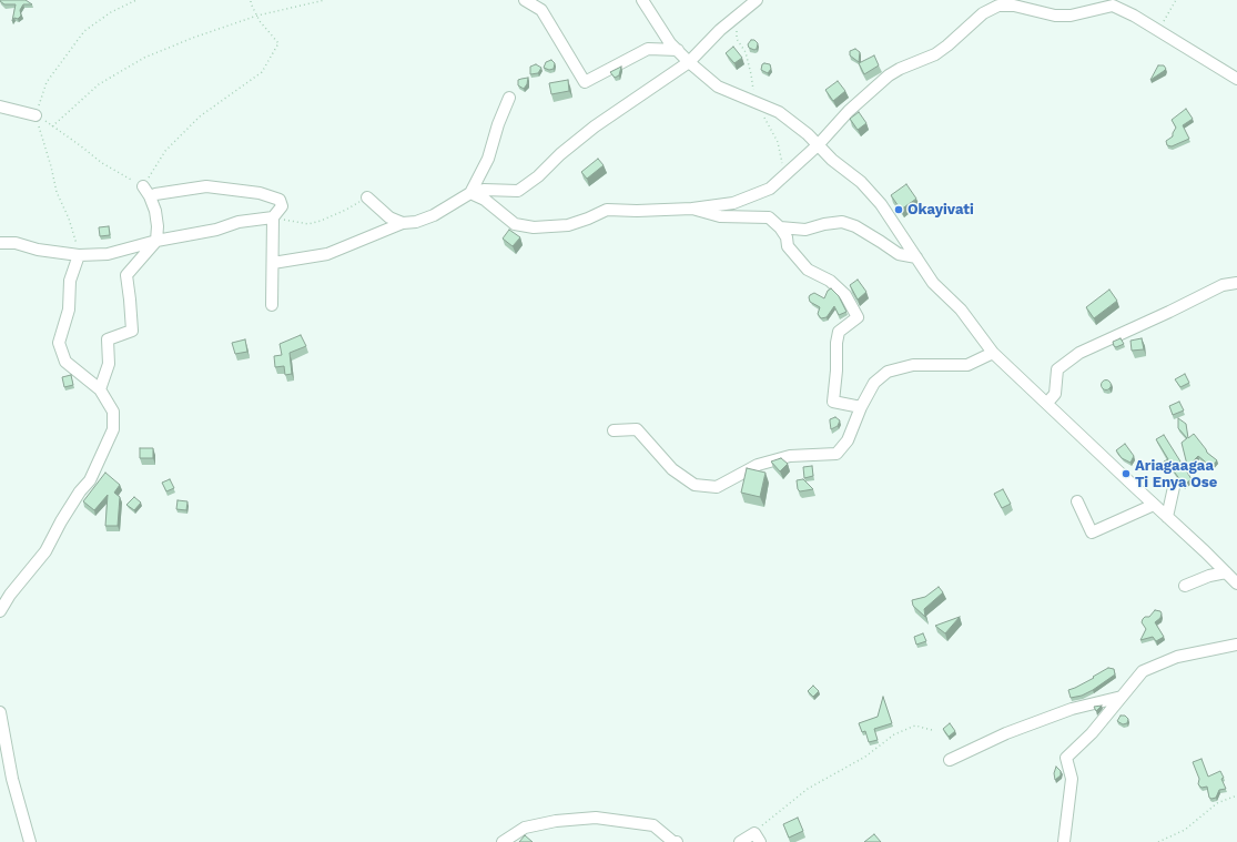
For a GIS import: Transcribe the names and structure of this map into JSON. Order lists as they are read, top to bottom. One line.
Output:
{"places":["Okayivati","Ariagaagaa Ti Enya Ose"]}
